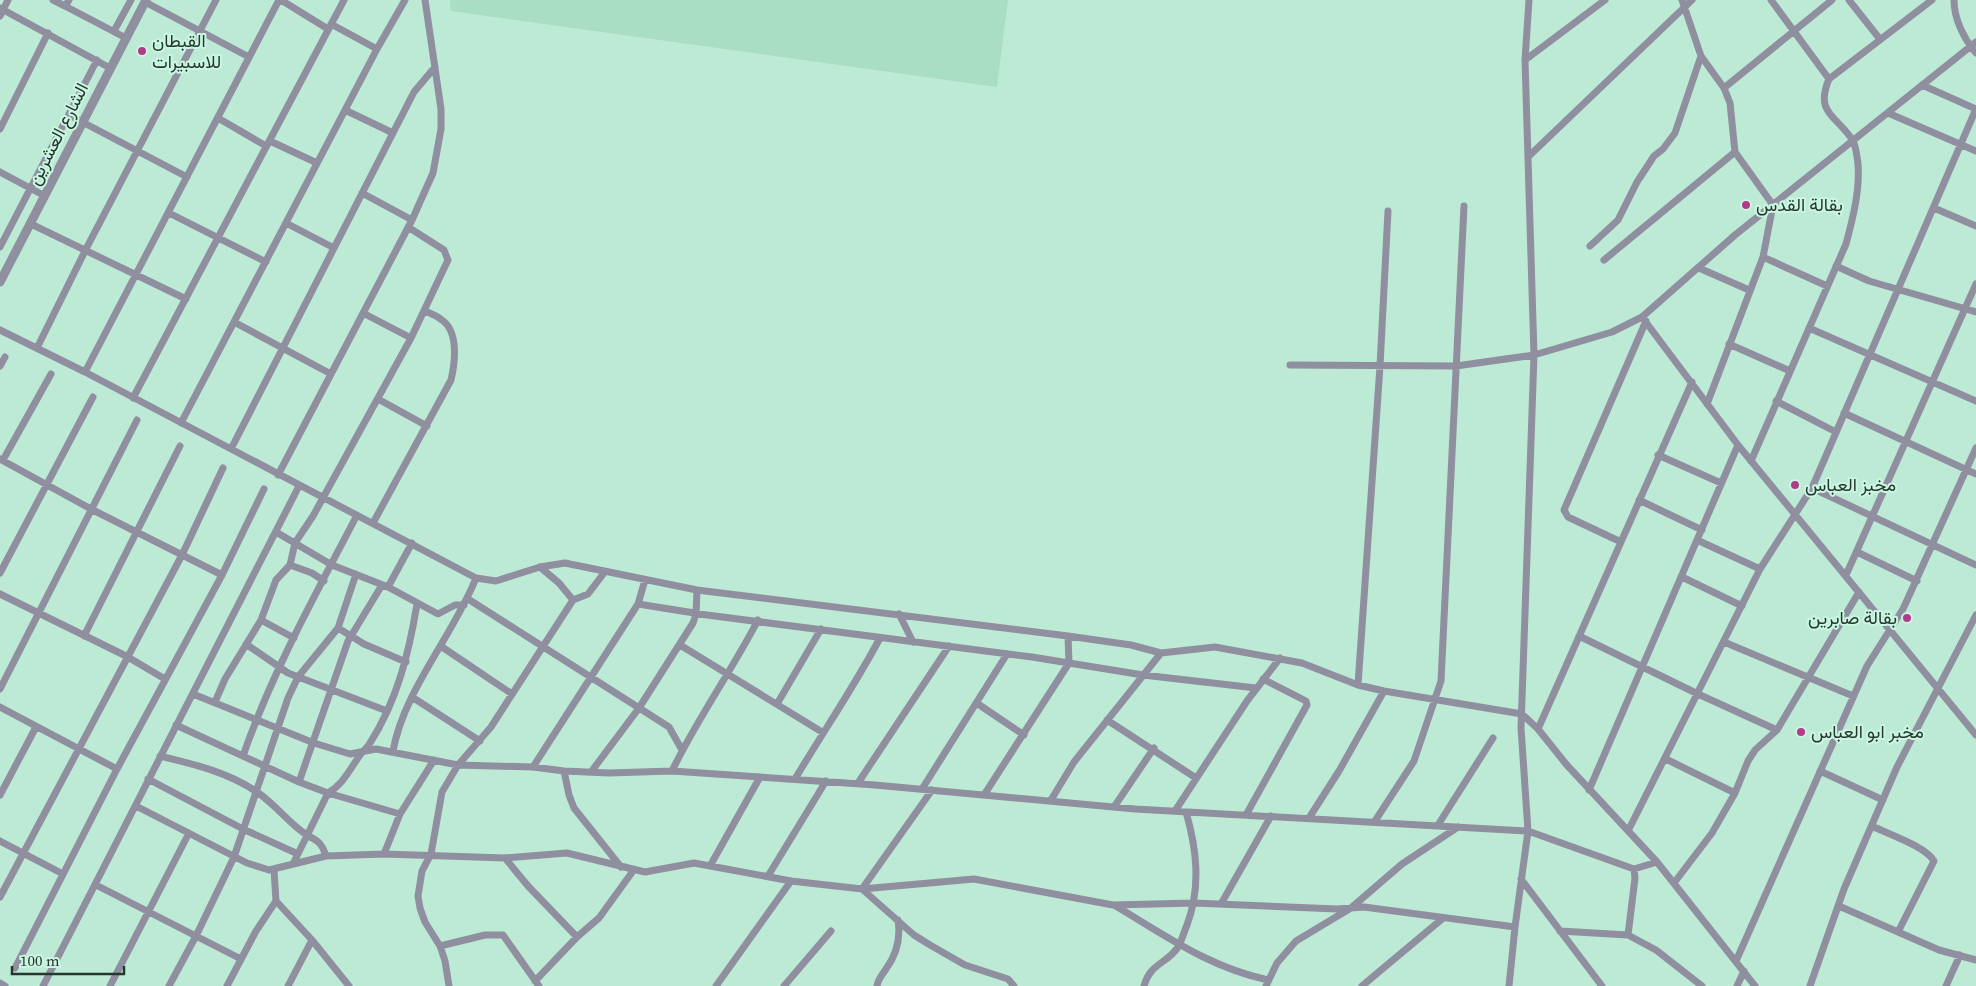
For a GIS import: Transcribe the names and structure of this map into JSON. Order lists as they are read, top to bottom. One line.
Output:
{"streets":{"street":["الشارع العشرين"]},"places":["القبطان للاسبيرات","بقالة القدس","مخبز العباس","بقالة صابرين","مخبر ابو العباس"],"scale_bar":"100 m"}
